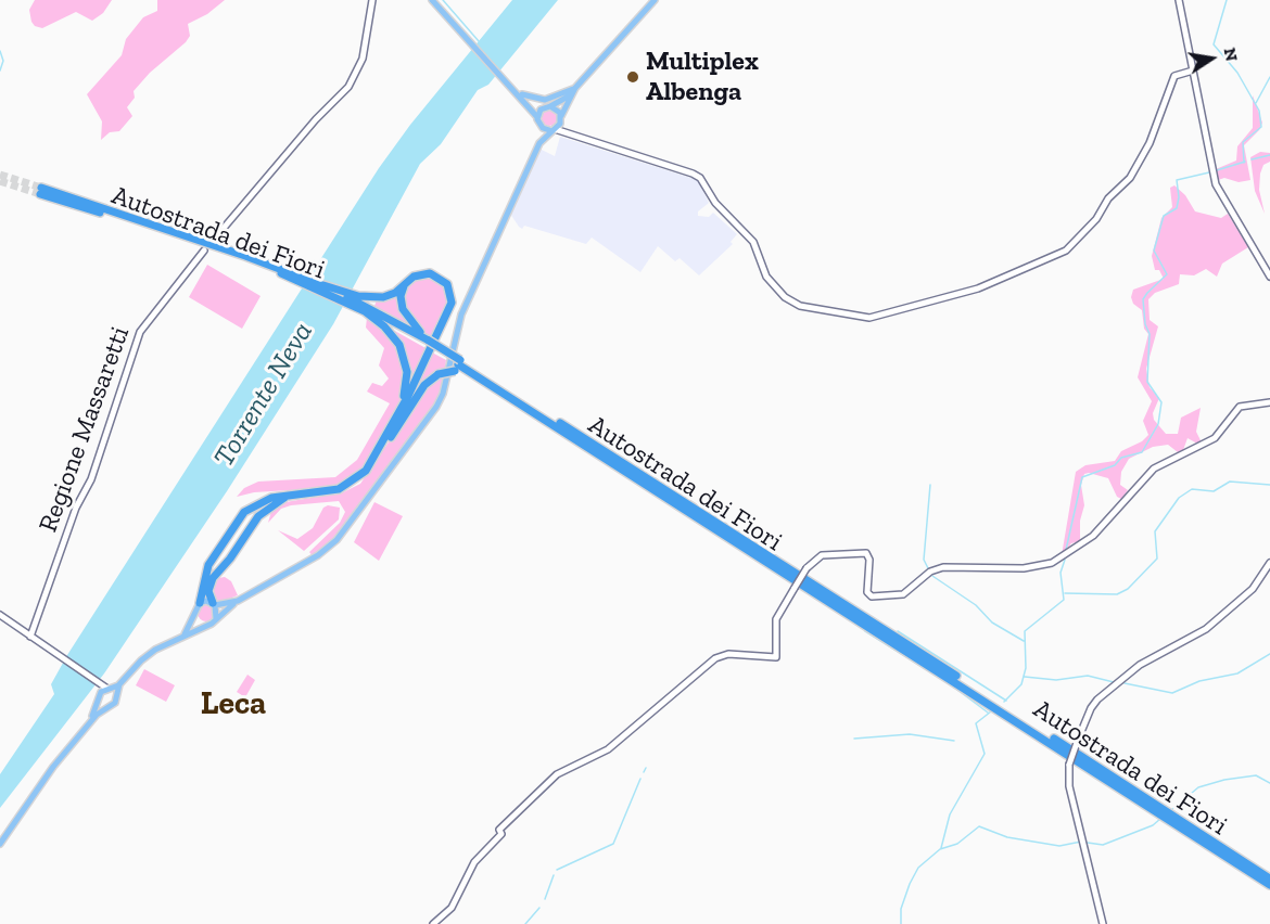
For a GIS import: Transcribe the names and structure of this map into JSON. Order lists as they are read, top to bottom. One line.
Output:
{"streets":{"highway":["Autostrada dei Fiori"],"street":["Regione Massaretti"]},"districts":["Leca"],"water":["Torrente Neva"],"places":["Multiplex Albenga"],"north":"right"}
